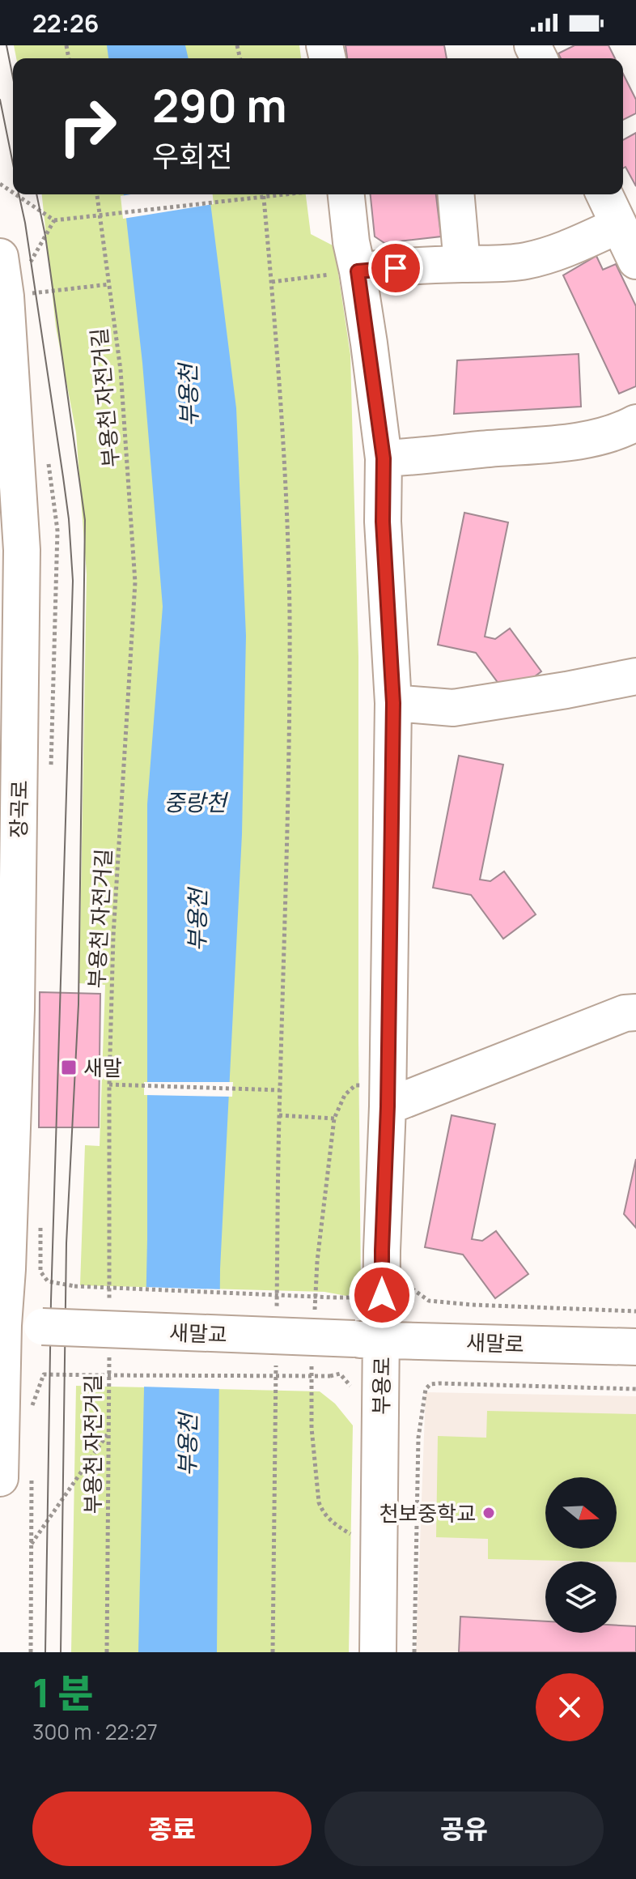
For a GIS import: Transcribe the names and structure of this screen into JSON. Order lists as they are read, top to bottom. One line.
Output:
{"streets":{"street":["장곡로","새말교","새말로","부용로"],"path":["부용천 자전거길"]},"crossings":[["장곡로","새말교"],["새말교","새말로"],["새말교","부용로"],["새말로","부용로"]],"water":["부용천","중랑천"],"places":{"transit":["새말"],"other":["천보중학교"]},"north":"right","page":{"status":"22:26","turn":["290 m","우회전"],"heading":["1 분","300 m · 22:27"],"buttons":["종료","공유"]}}
